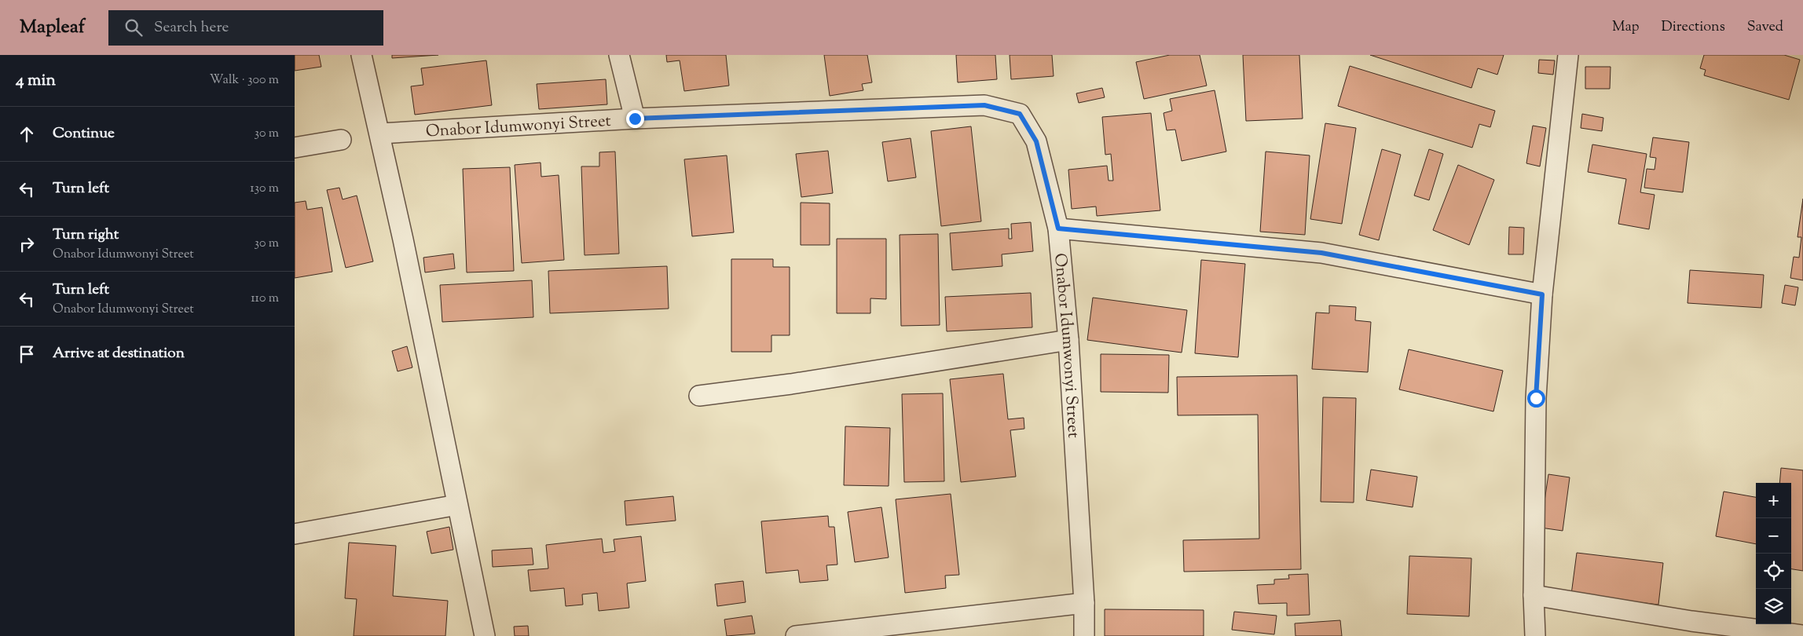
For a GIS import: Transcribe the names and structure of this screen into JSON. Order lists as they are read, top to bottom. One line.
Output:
{"streets":{"street":["Onabor Idumwonyi Street"]},"page":{"header":"Mapleaf","search":"Search here","nav":["Map","Directions","Saved"],"heading":["4 min","Walk · 300 m"],"list":[["Continue","30 m"],["Turn left","130 m"],["Turn right","Onabor Idumwonyi Street","30 m"],["Turn left","Onabor Idumwonyi Street","110 m"],"Arrive at destination"],"map_buttons":["+","−"]}}
